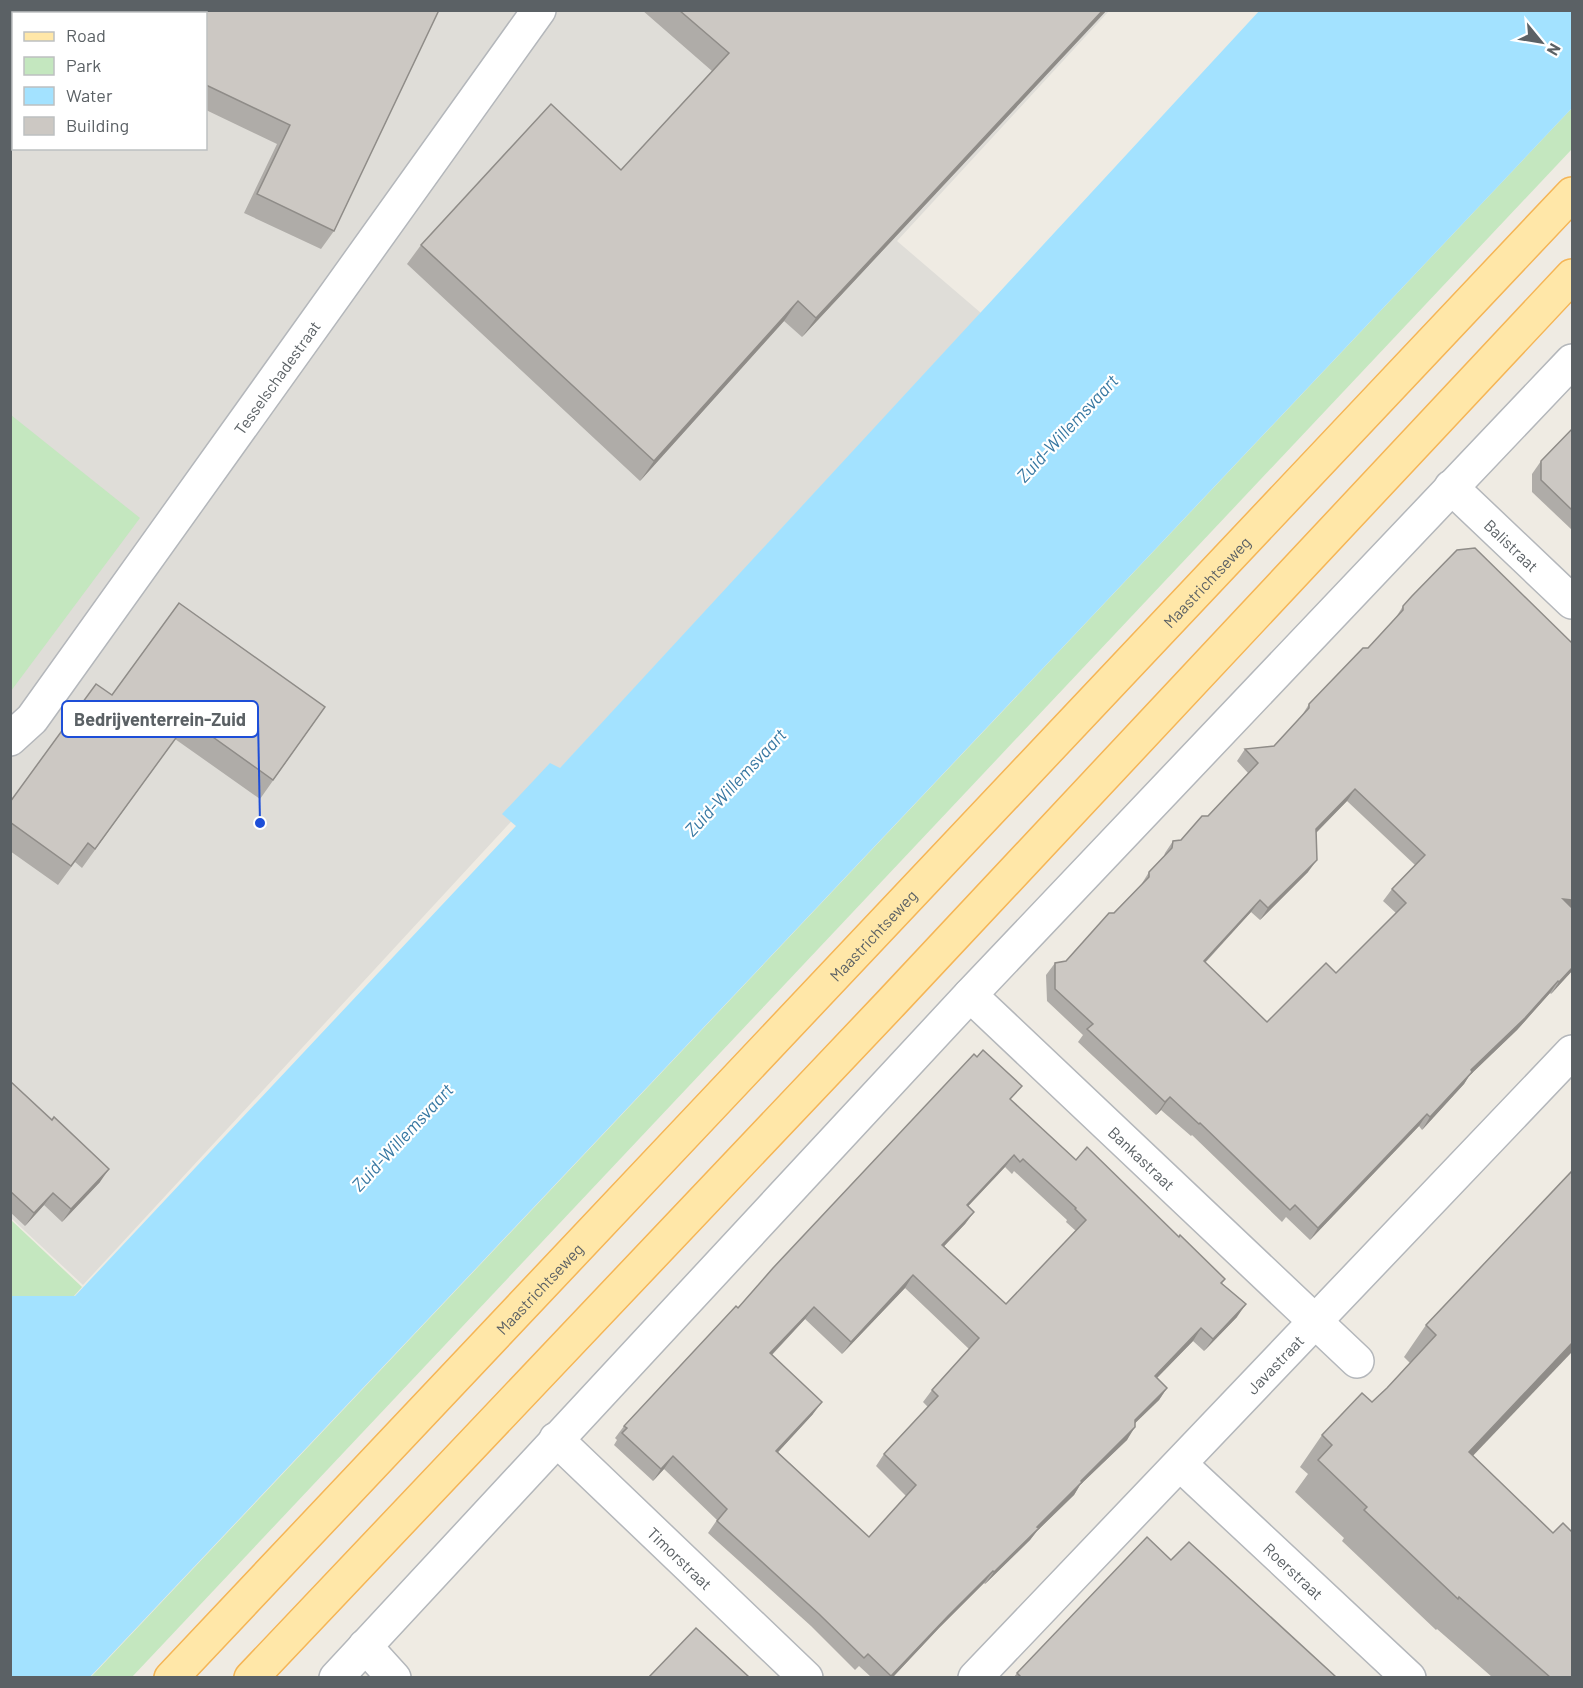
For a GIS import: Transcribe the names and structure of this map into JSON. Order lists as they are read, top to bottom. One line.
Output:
{"streets":{"main road":["Maastrichtseweg"],"street":["Tesselschadestraat","Balistraat","Bankastraat","Javastraat","Timorstraat","Roerstraat"]},"crossings":[["Bankastraat","Javastraat"],["Javastraat","Roerstraat"]],"water":["Zuid-Willemsvaart"],"places":["Bedrijventerrein-Zuid"],"legend":["Road","Park","Water","Building"],"north":"bottom right"}
